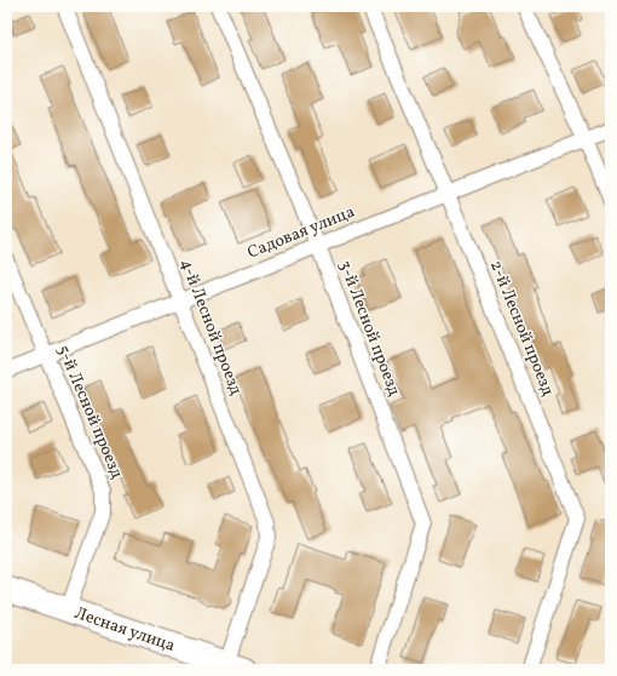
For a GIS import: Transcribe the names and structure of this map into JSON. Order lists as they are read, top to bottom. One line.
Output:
{"streets":{"main road":["Лесная улица"],"street":["Садовая улица","4-й Лесной проезд","3-й Лесной проезд","2-й Лесной проезд","5-й Лесной проезд"]},"crossings":[["Садовая улица","4-й Лесной проезд"],["Садовая улица","3-й Лесной проезд"],["Садовая улица","2-й Лесной проезд"],["Садовая улица","5-й Лесной проезд"],["4-й Лесной проезд","Лесная улица"],["5-й Лесной проезд","Лесная улица"]]}
